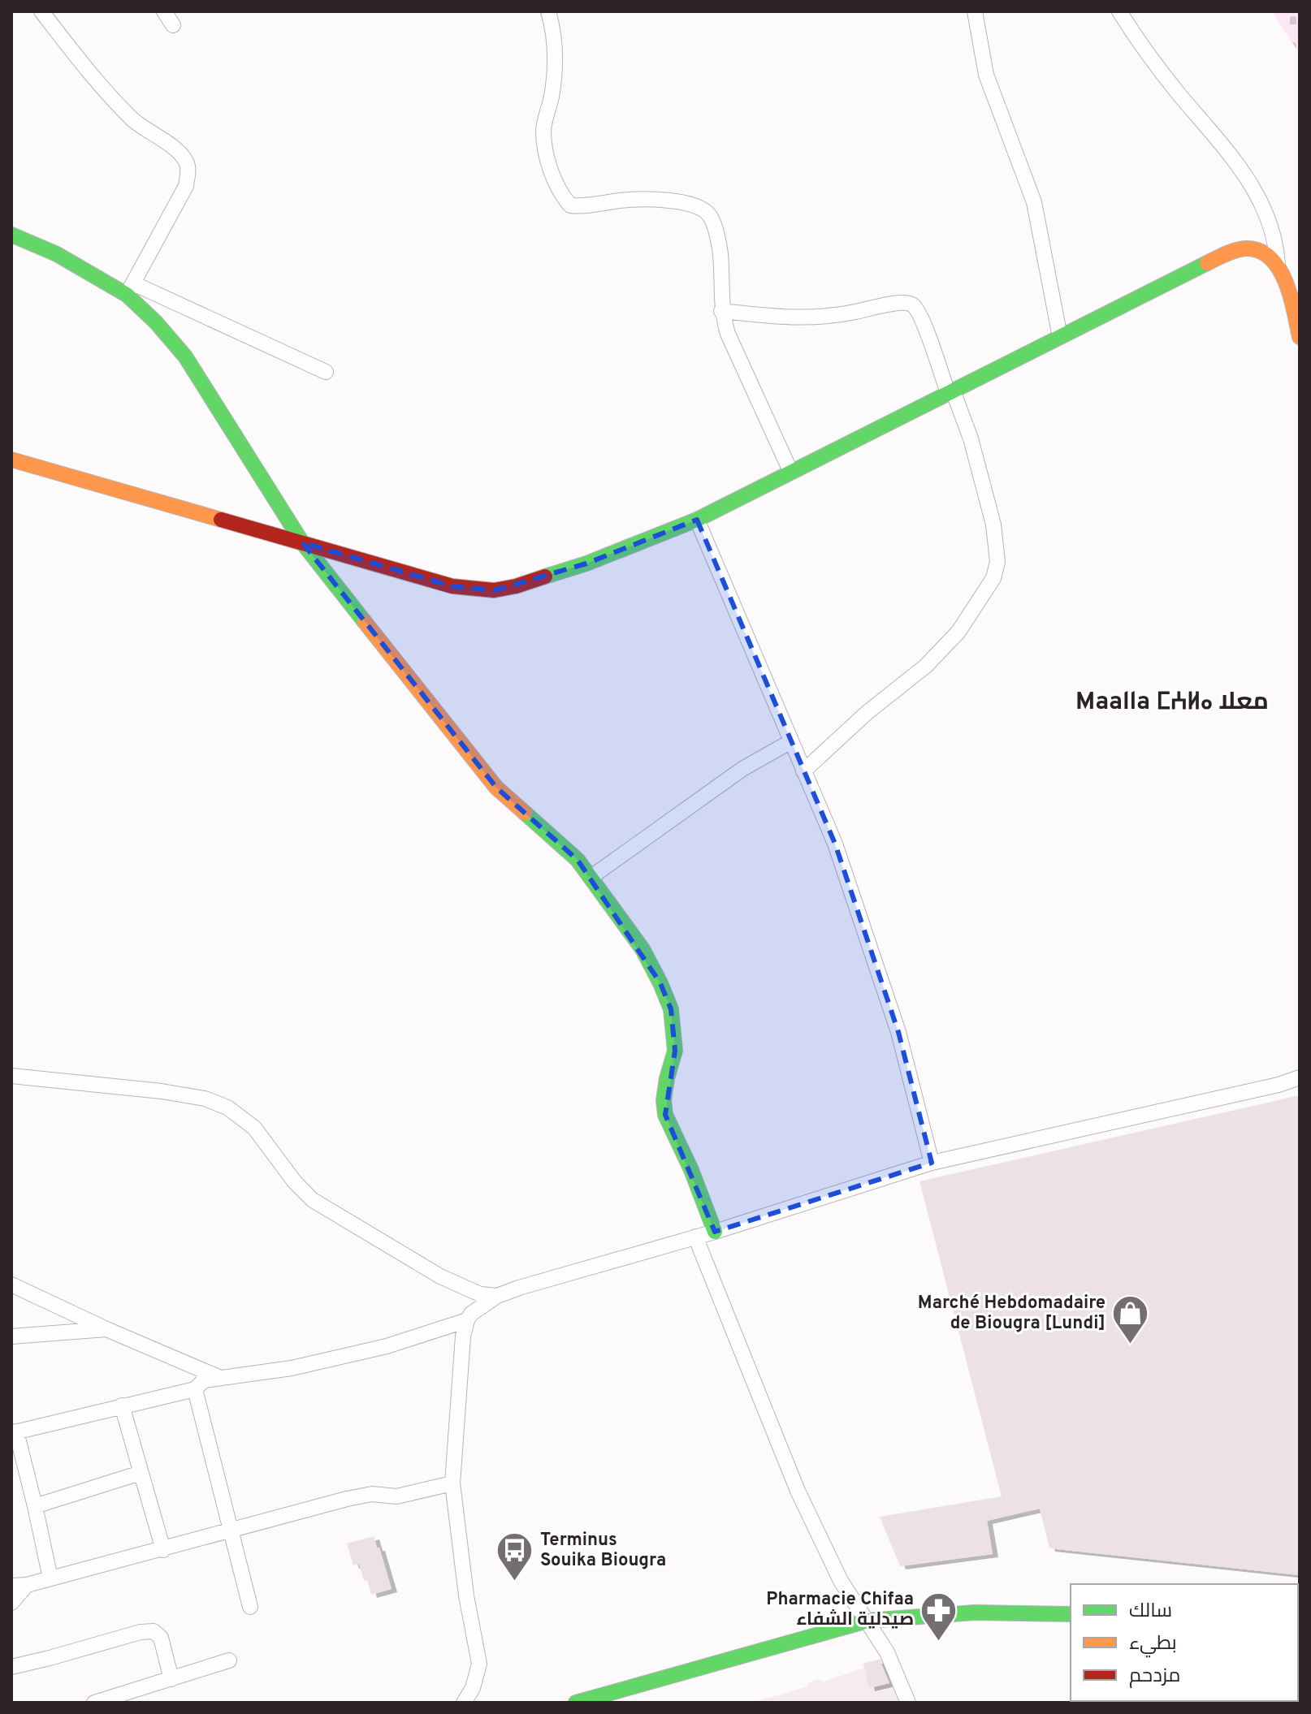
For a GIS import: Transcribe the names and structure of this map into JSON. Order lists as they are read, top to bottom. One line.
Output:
{"districts":["Maalla ⵎⵄⵍⴰ معلا"],"places":{"shop":["Marché Hebdomadaire de Biougra [Lundi]"],"bus stop":["Terminus Souika Biougra"],"pharmacy":["Pharmacie Chifaa صيدلية الشفاء"]},"legend":["سالك","بطيء","مزدحم"]}
